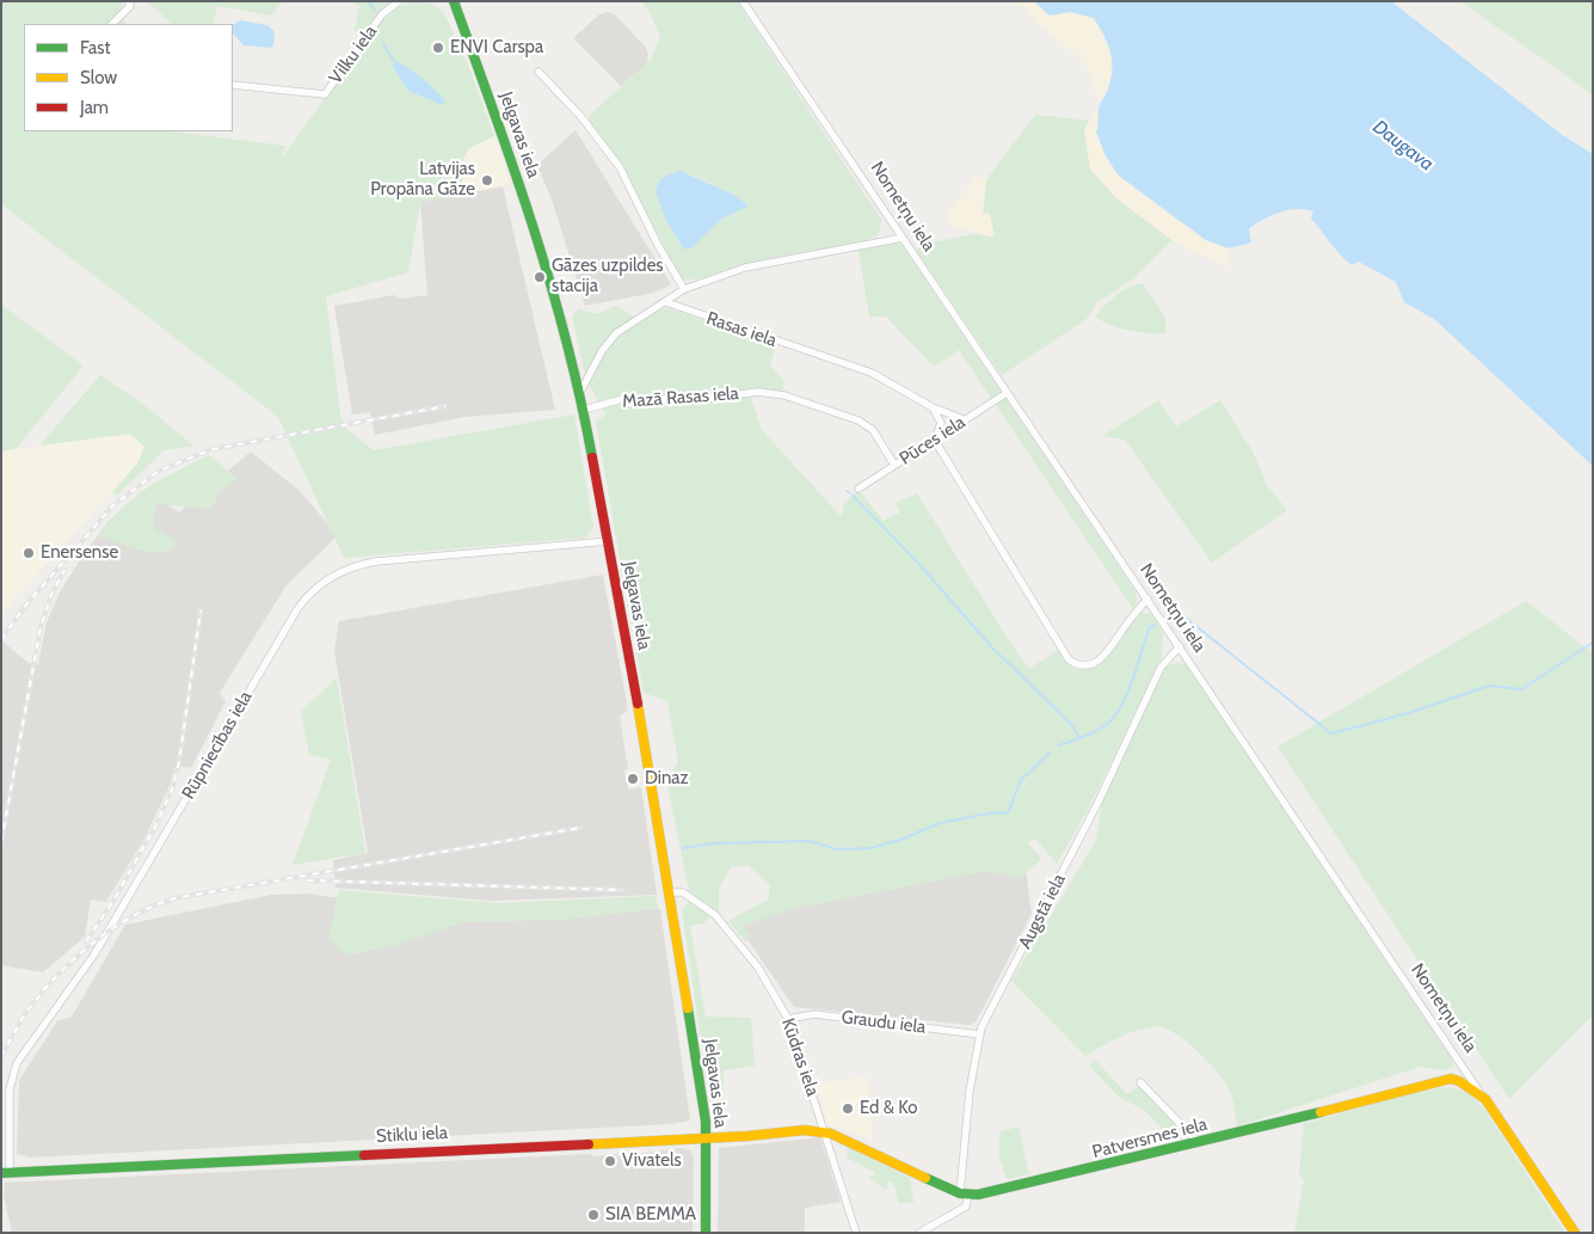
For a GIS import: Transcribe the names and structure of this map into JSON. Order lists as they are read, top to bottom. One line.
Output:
{"streets":{"street":["Vilku iela","Jelgavas iela","Nometņu iela","Rasas iela","Mazā Rasas iela","Pūces iela","Rūpniecības iela","Augstā iela","Graudu iela","Kūdras iela","Stiklu iela","Patversmes iela"]},"crossings":[["Jelgavas iela","Mazā Rasas iela"],["Jelgavas iela","Rūpniecības iela"],["Jelgavas iela","Kūdras iela"],["Jelgavas iela","Stiklu iela"],["Nometņu iela","Pūces iela"],["Nometņu iela","Augstā iela"],["Nometņu iela","Patversmes iela"],["Rasas iela","Pūces iela"],["Mazā Rasas iela","Pūces iela"],["Rūpniecības iela","Stiklu iela"],["Augstā iela","Graudu iela"],["Augstā iela","Patversmes iela"],["Graudu iela","Kūdras iela"],["Kūdras iela","Stiklu iela"]],"water":["Daugava"],"places":["ENVI Carspa","Latvijas Propāna Gāze","Gāzes uzpildes stacija","Enersense","Dinaz","Ed & Ko","Vivatels","SIA BEMMA"],"legend":["Fast","Slow","Jam"]}
